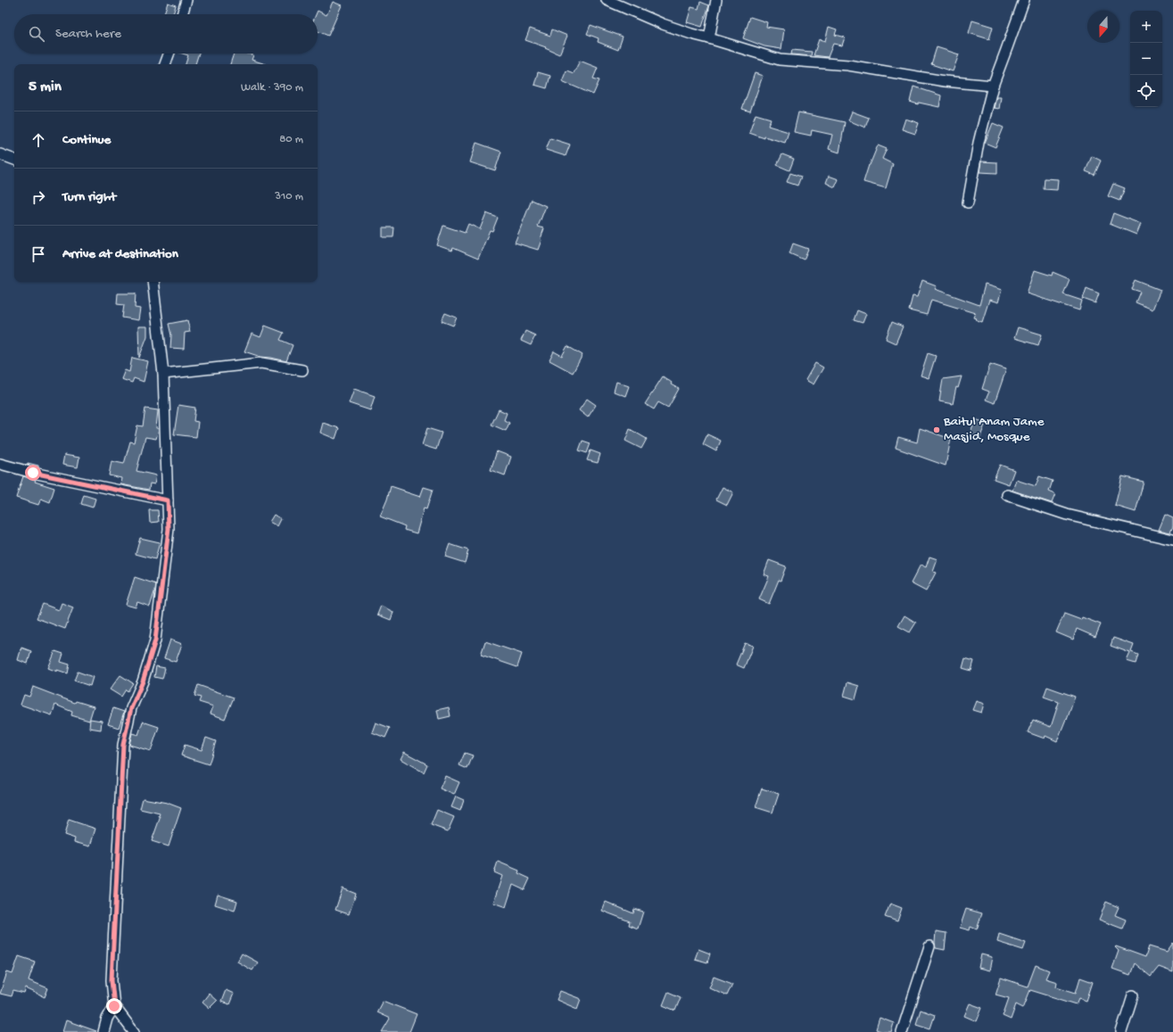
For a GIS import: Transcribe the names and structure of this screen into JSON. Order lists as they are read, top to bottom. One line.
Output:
{"places":["Baitul Anam Jame Masjid, Mosque"],"north":"bottom","page":{"map_buttons":["+","−"],"search":"Search here","heading":["5 min","Walk · 390 m"],"list":[["Continue","80 m"],["Turn right","310 m"],"Arrive at destination"]}}
